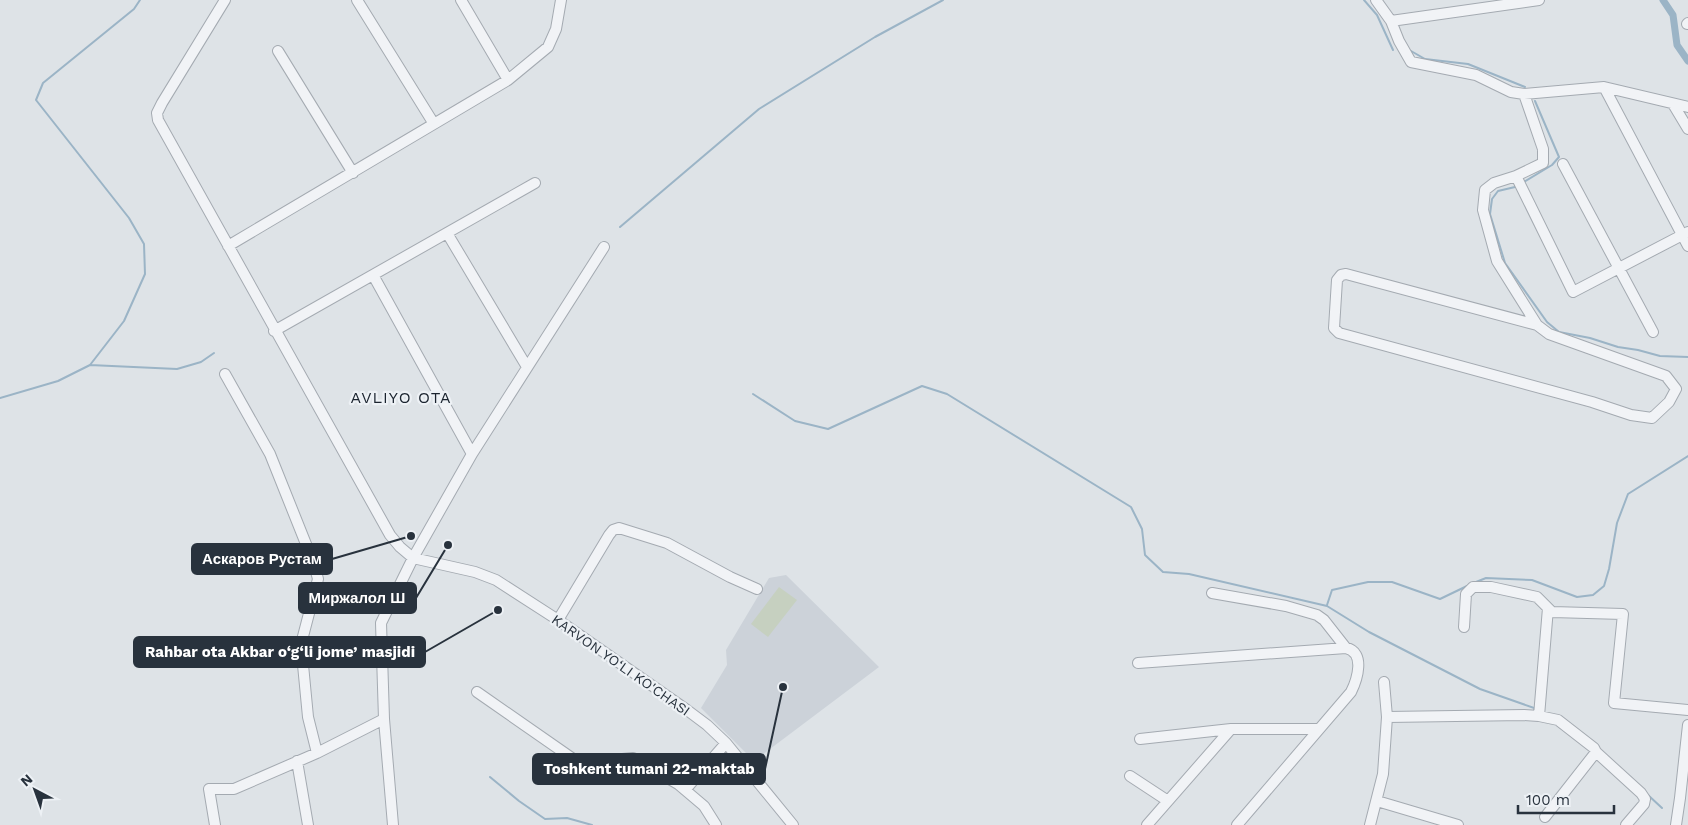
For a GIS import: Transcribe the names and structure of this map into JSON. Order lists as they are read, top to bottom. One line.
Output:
{"streets":{"street":["KARVON YO‘LI KO'CHASI"]},"districts":["AVLIYO OTA"],"places":["Аскаров Рустам","Миржалол Ш","Rahbar ota Akbar o‘g‘li jome’ masjidi","Toshkent tumani 22-maktab"],"scale_bar":"100 m","north":"top left"}
